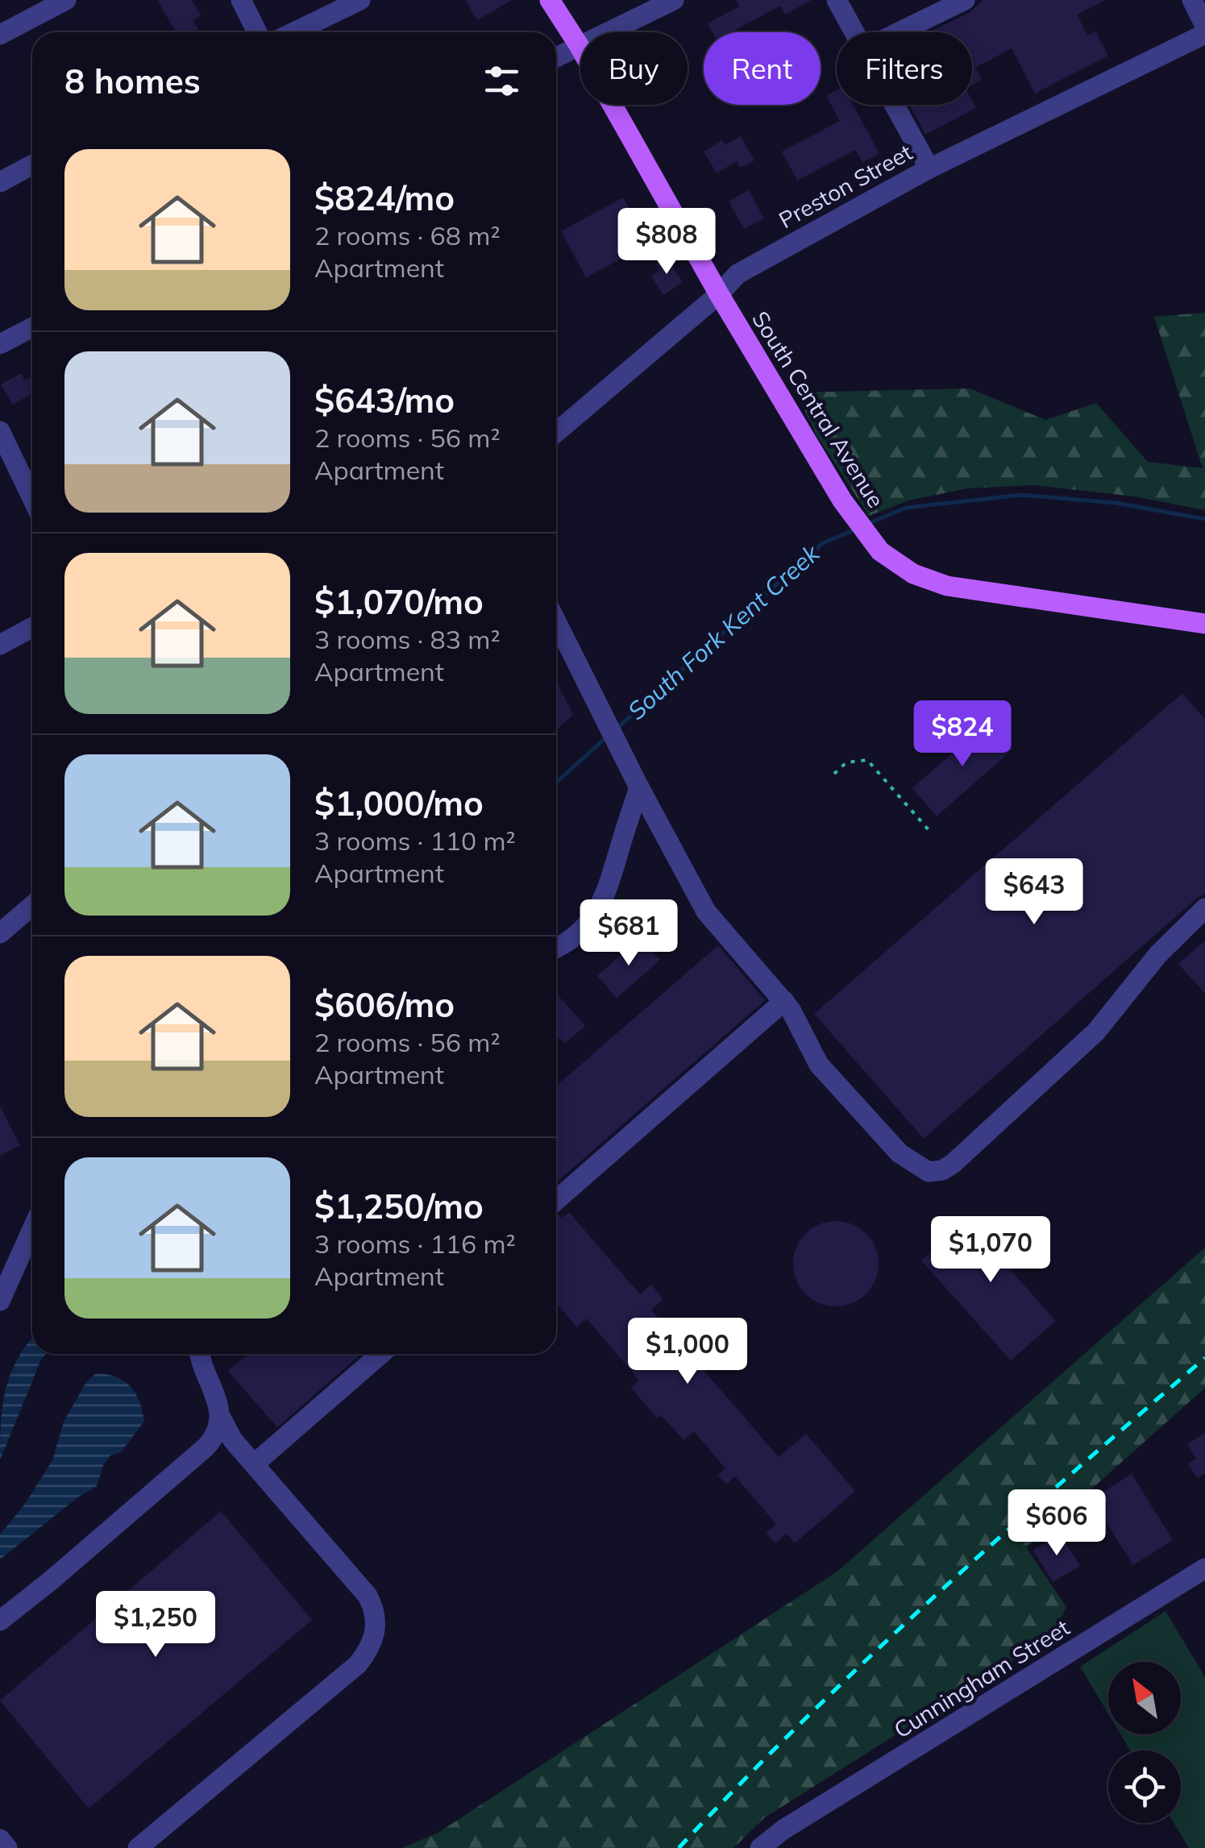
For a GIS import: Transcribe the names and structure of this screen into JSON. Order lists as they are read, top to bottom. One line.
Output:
{"streets":{"main road":["South Central Avenue"],"street":["Preston Street","Cunningham Street"]},"crossings":[["Preston Street","South Central Avenue"]],"water":["South Fork Kent Creek"],"north":"top left","page":{"chip":["Buy","Rent","Filters"],"heading":"8 homes","list":[{"name":"$824/mo","note":"2 rooms · 68 m² · Apartment"},{"name":"$643/mo","note":"2 rooms · 56 m² · Apartment"},{"name":"$1,070/mo","note":"3 rooms · 83 m² · Apartment"},{"name":"$1,000/mo","note":"3 rooms · 110 m² · Apartment"},{"name":"$606/mo","note":"2 rooms · 56 m² · Apartment"},{"name":"$1,250/mo","note":"3 rooms · 116 m² · Apartment"}],"price":["$808","$824","$643","$681","$1,070","$1,000","$606","$1,250"]}}
